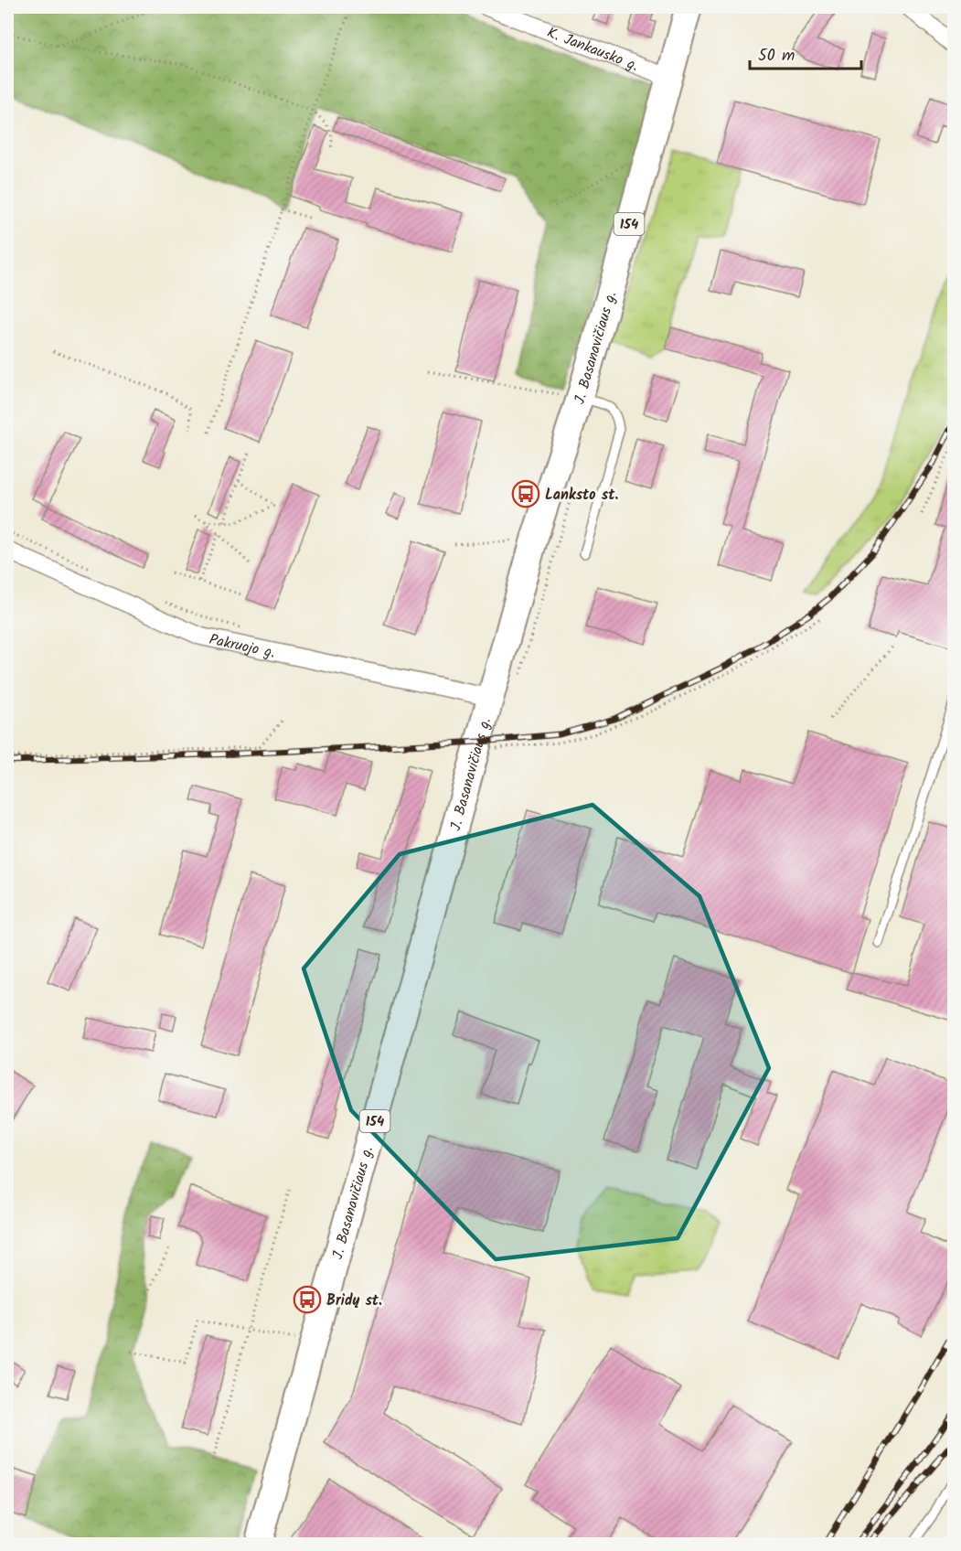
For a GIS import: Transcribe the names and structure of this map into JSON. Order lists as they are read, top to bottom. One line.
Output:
{"streets":{"main road":["154","J. Basanavičiaus g."],"street":["K. Jankausko g.","Pakruojo g."]},"crossings":[["K. Jankausko g.","J. Basanavičiaus g."],["J. Basanavičiaus g.","Pakruojo g."]],"places":{"bus stop":["Lanksto st.","Bridų st."]},"scale_bar":"50 m"}
